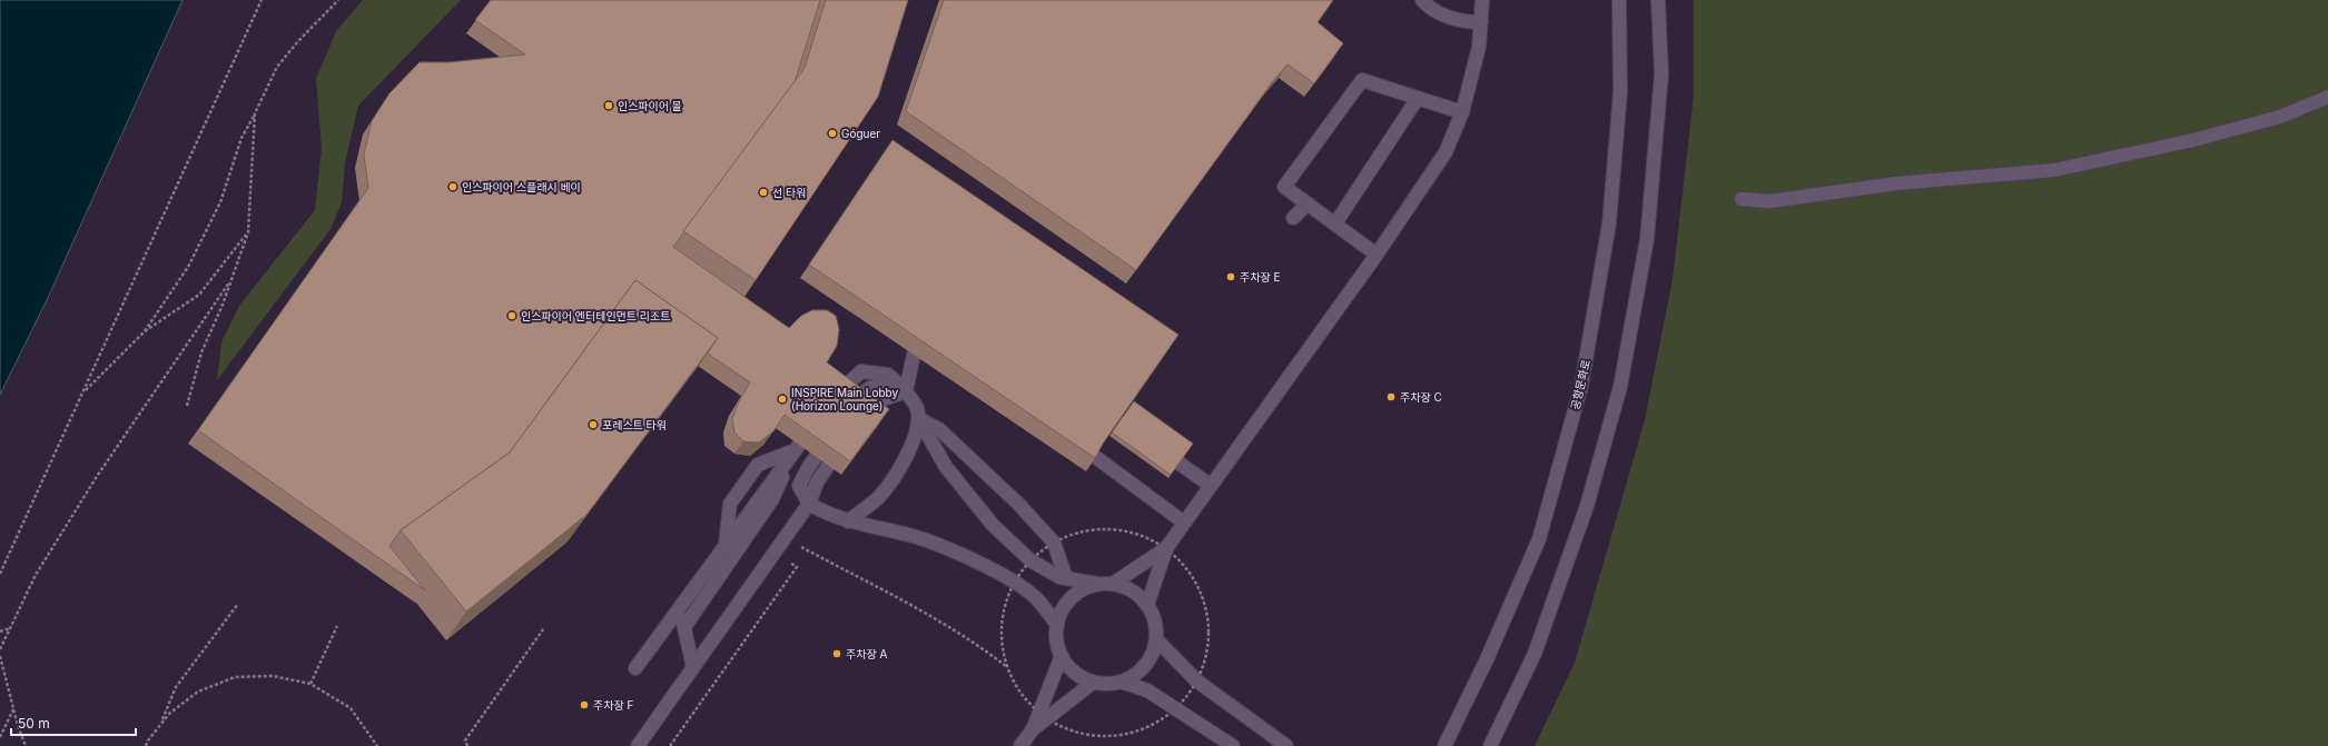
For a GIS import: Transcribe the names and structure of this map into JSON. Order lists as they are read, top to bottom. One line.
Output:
{"streets":{"street":["공항문화로"]},"places":["인스파이어 몰","Góguer","인스파이어 스플래시 베이","선 타워","주차장 E","인스파이어 엔터테인먼트 리조트","주차장 C","INSPIRE Main Lobby (Horizon Lounge)","포레스트 타워","주차장 A","주차장 F"],"scale_bar":"50 m"}
